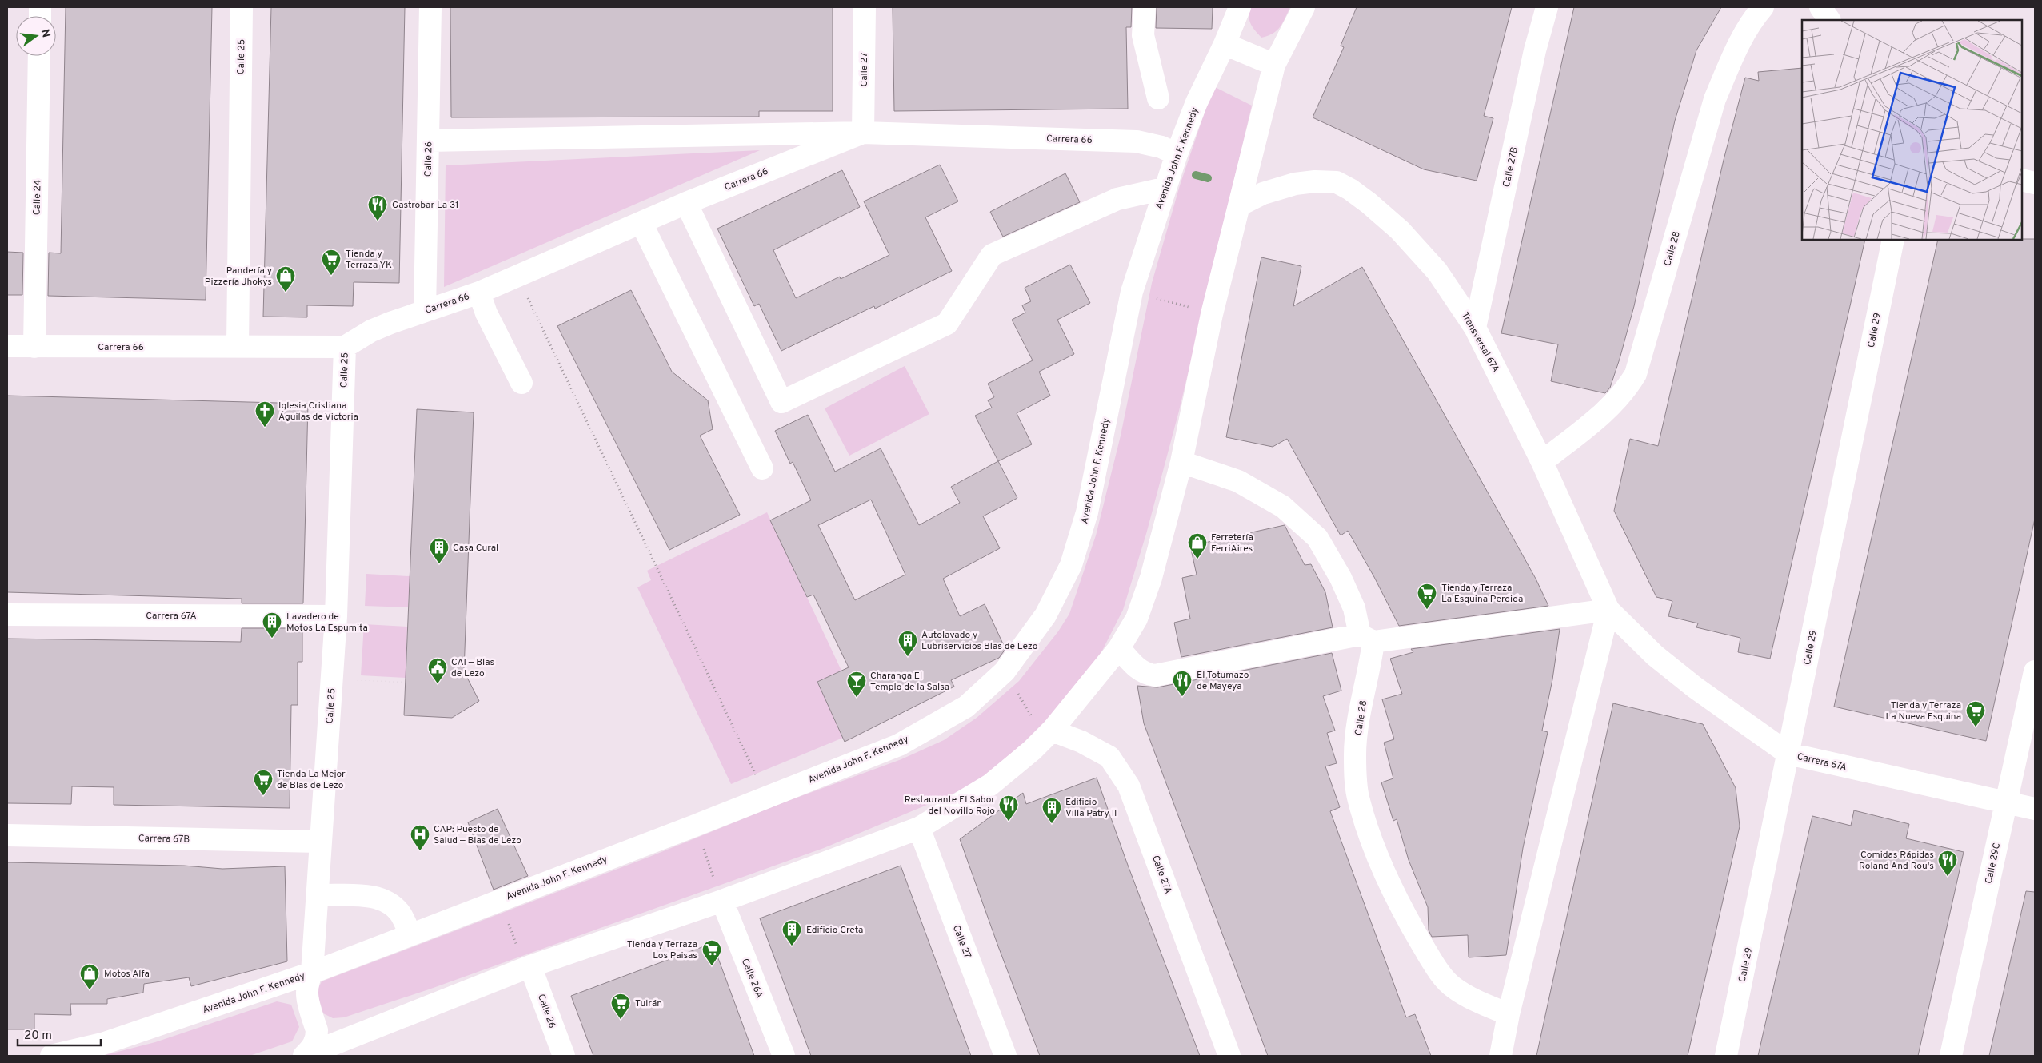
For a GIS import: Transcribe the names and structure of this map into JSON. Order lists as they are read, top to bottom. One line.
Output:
{"streets":{"street":["Calle 25","Calle 27","Carrera 66","Avenida John F. Kennedy","Calle 26","Calle 27B","Calle 24","Calle 28","Calle 29","Transversal 67A","Carrera 67A","Carrera 67B","Calle 29C","Calle 27A","Calle 26A"]},"crossings":[["Calle 25","Carrera 66"],["Calle 25","Avenida John F. Kennedy"],["Calle 25","Carrera 67A"],["Calle 25","Carrera 67B"],["Calle 27","Carrera 66"],["Carrera 66","Avenida John F. Kennedy"],["Carrera 66","Calle 26"],["Carrera 66","Calle 24"],["Calle 27B","Transversal 67A"],["Calle 28","Transversal 67A"],["Calle 29","Carrera 67A"],["Transversal 67A","Carrera 67A"],["Carrera 67A","Calle 29C"]],"places":{"restaurant":["Gastrobar La 31","El Totumazo de Mayeya","Restaurante El Sabor del Novillo Rojo","Comidas Rápidas Roland And Rou's"],"supermarket":["Tienda y Terraza YK","Tienda y Terraza La Esquina Perdida","Tienda y Terraza La Nueva Esquina","Tienda La Mejor de Blas de Lezo","Tienda y Terraza Los Paisas","Tuirán"],"shop":["Pandería y Pizzería Jhokys","Ferretería FerriAires","Motos Alfa"],"church":["Iglesia Cristiana Águilas de Victoria"],"building":["Casa Cural","Lavadero de Motos La Espumita","Autolavado y Lubriservicios Blas de Lezo","Edificio Villa Patry II","Edificio Creta"],"public building":["CAI ‒ Blas de Lezo"],"bar":["Charanga El Templo de la Salsa"],"hospital":["CAP: Puesto de Salud ‒ Blas de Lezo"]},"scale_bar":"20 m","north":"right"}
